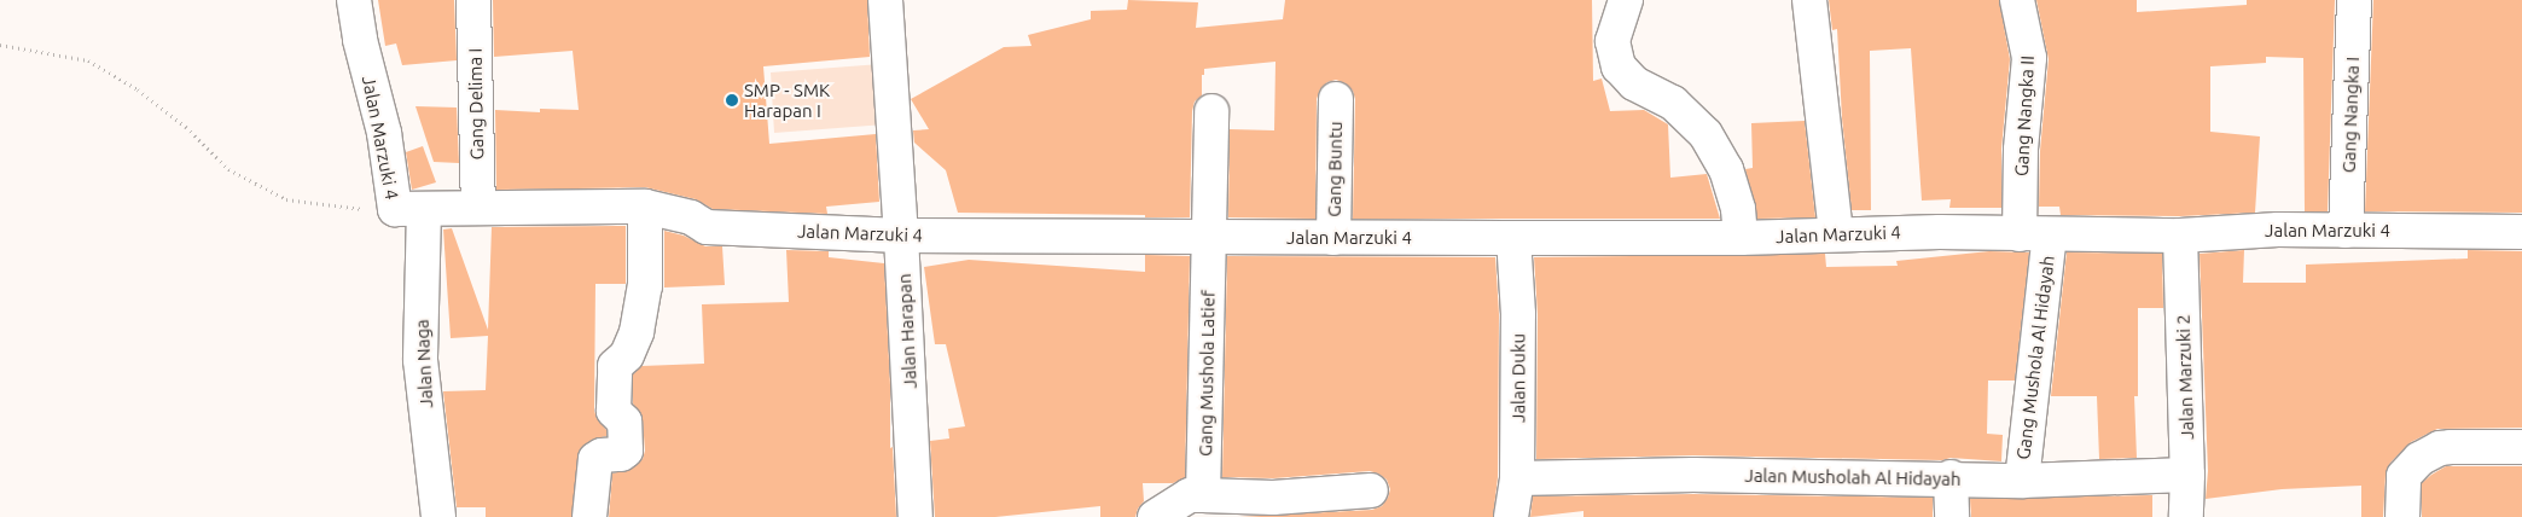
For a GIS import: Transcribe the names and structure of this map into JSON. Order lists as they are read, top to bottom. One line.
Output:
{"streets":{"street":["Gang Delima I","Gang Nangka I","Gang Nangka II","Jalan Marzuki 4","Gang Buntu","Jalan Harapan","Gang Mushola Al Hidayah","Jalan Naga","Gang Mushola Latief","Jalan Marzuki 2","Jalan Duku","Jalan Musholah Al Hidayah"]},"crossings":[["Gang Delima I","Jalan Marzuki 4"],["Gang Nangka I","Jalan Marzuki 4"],["Gang Nangka II","Jalan Marzuki 4"],["Gang Nangka II","Gang Mushola Al Hidayah"],["Jalan Marzuki 4","Gang Buntu"],["Jalan Marzuki 4","Jalan Harapan"],["Jalan Marzuki 4","Gang Mushola Al Hidayah"],["Jalan Marzuki 4","Jalan Naga"],["Jalan Marzuki 4","Gang Mushola Latief"],["Jalan Marzuki 4","Jalan Marzuki 2"],["Jalan Marzuki 4","Jalan Duku"],["Gang Mushola Al Hidayah","Jalan Musholah Al Hidayah"],["Jalan Marzuki 2","Jalan Musholah Al Hidayah"],["Jalan Duku","Jalan Musholah Al Hidayah"]],"places":["SMP - SMK Harapan I"]}
